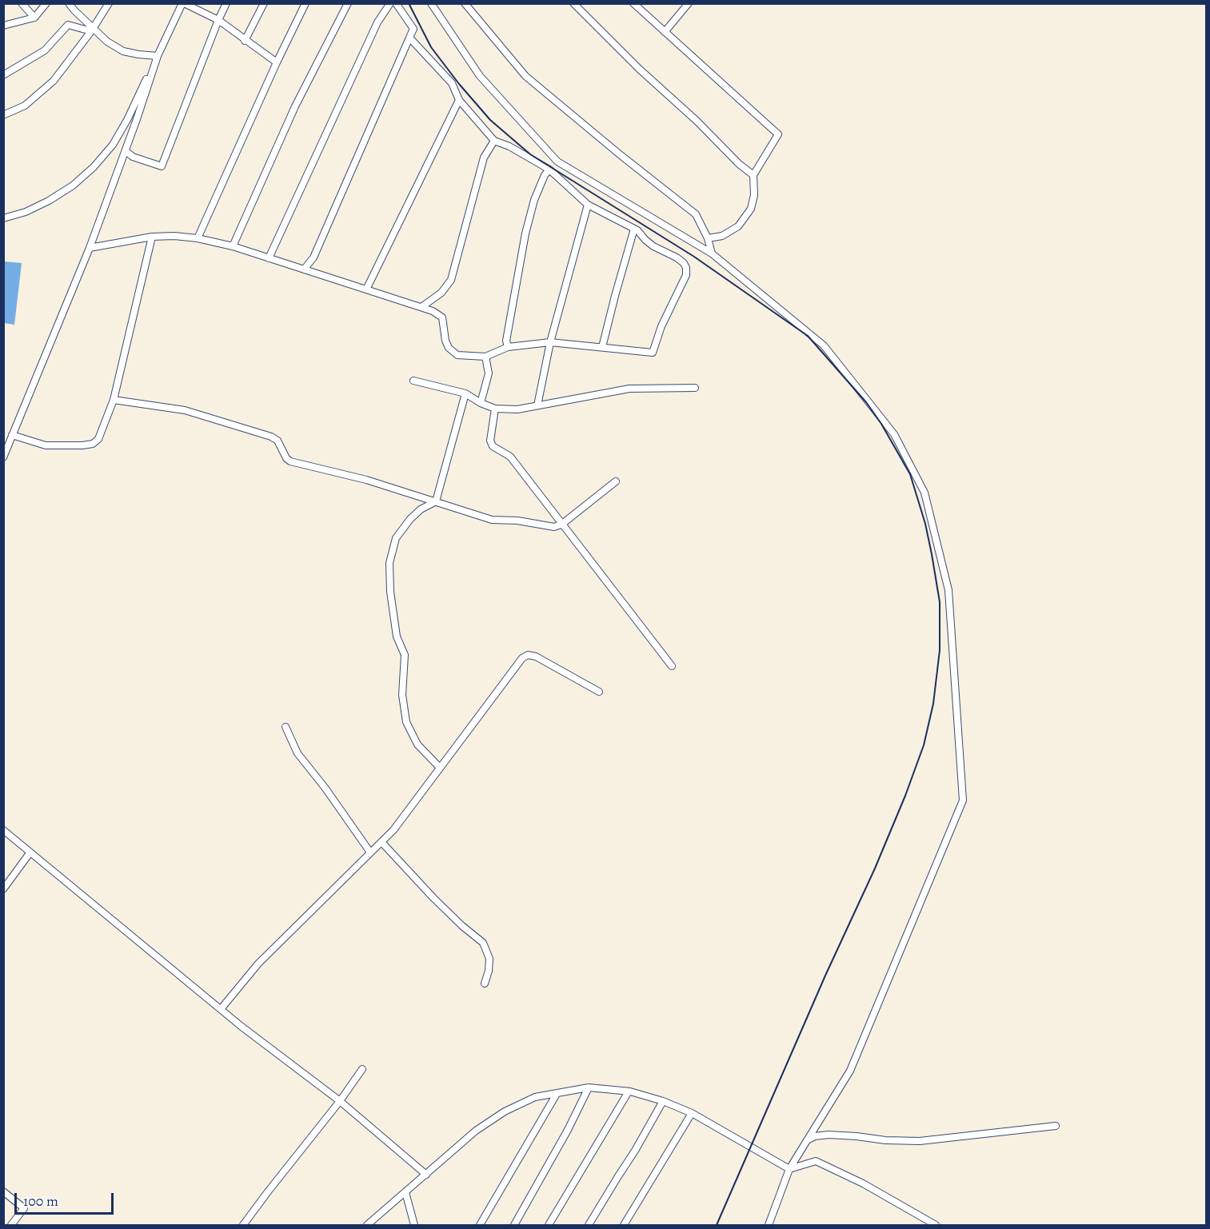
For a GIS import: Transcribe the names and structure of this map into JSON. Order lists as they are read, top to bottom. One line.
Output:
{"scale_bar":"100 m"}
